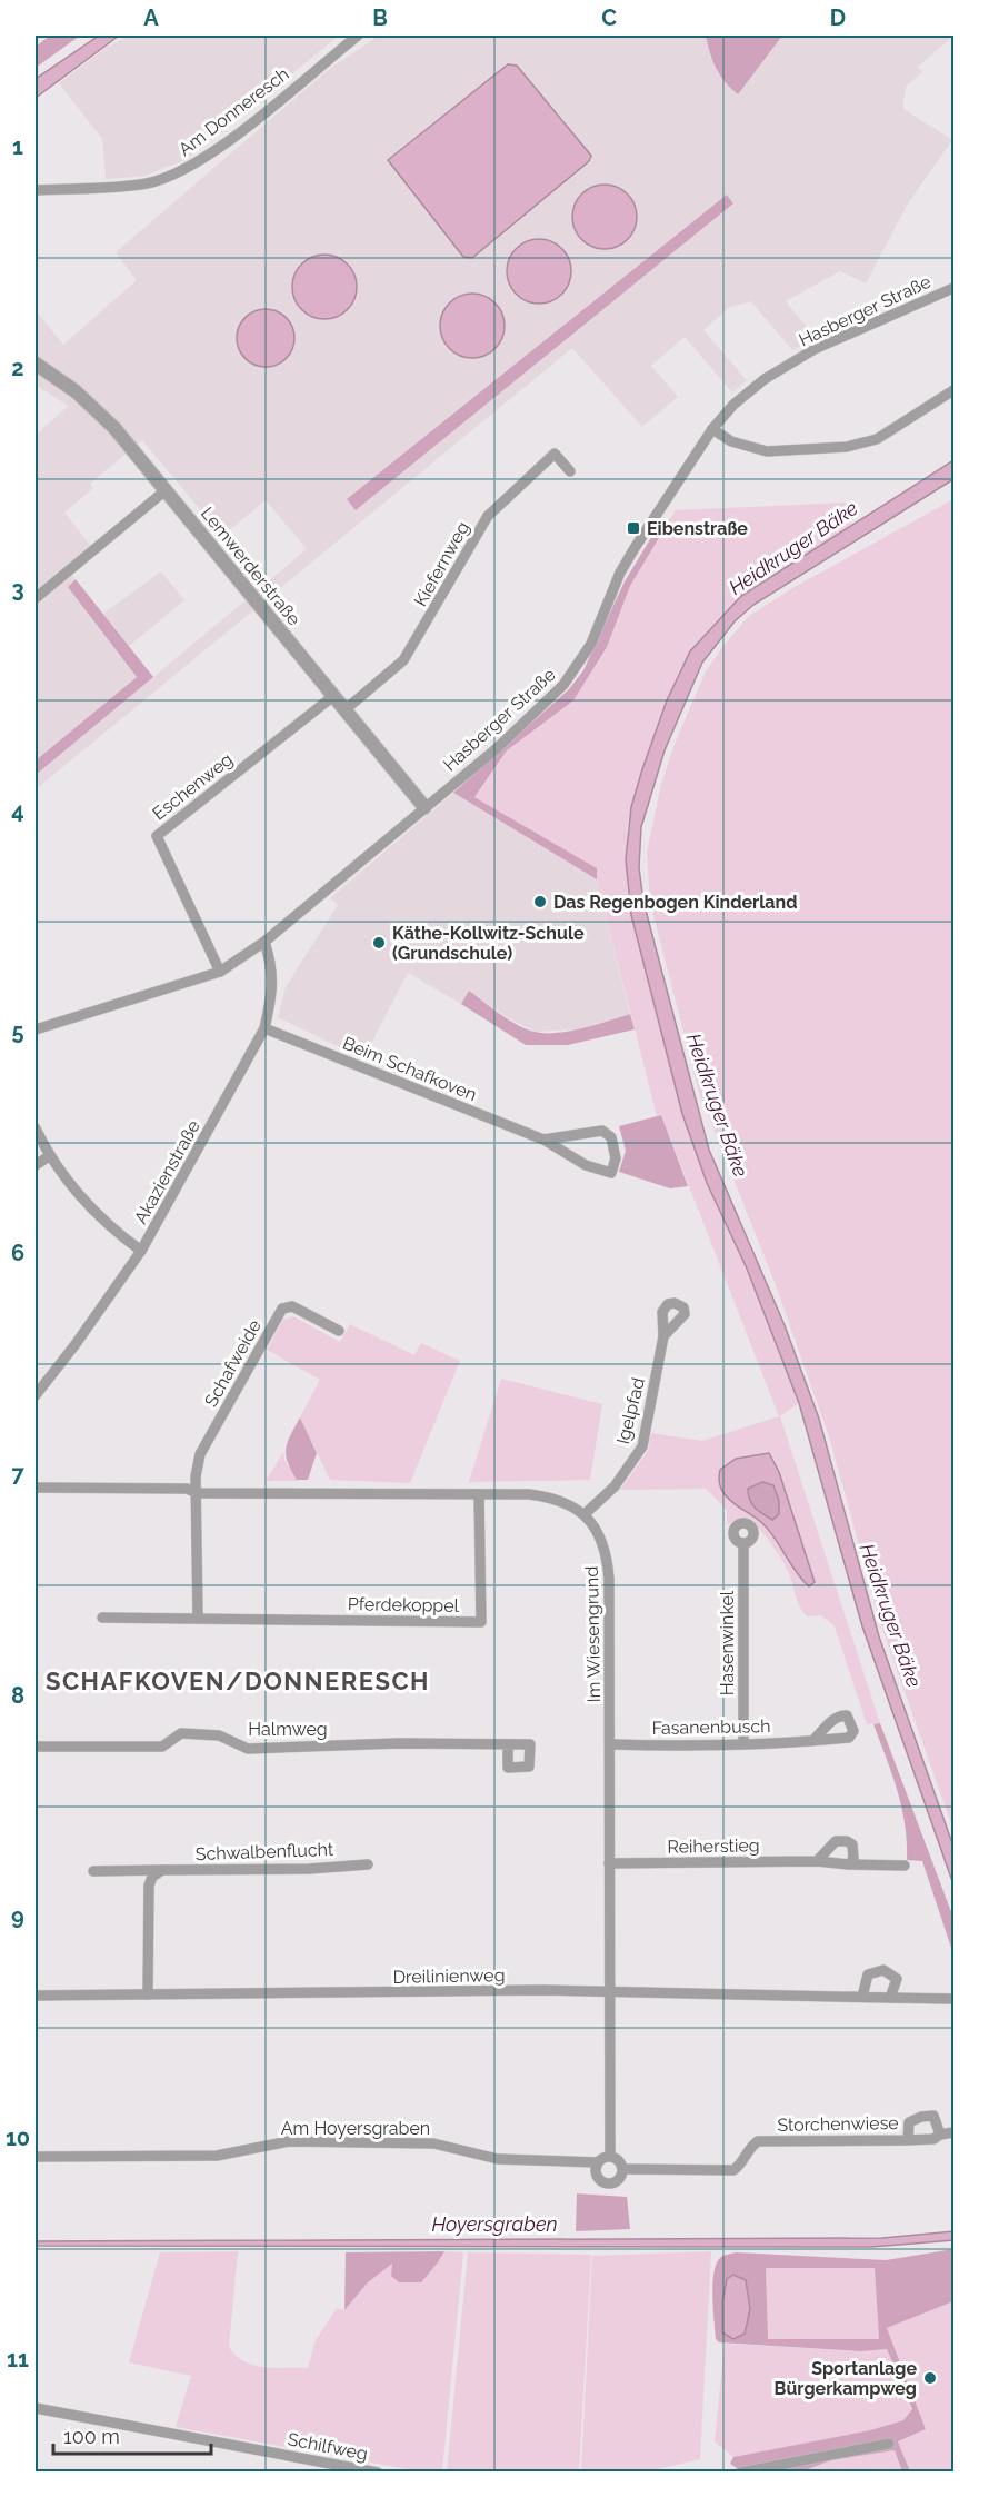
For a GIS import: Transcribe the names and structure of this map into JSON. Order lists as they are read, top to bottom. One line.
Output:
{"streets":{"street":["Am Donneresch","Hasberger Straße","Kiefernweg","Lemwerderstraße","Eschenweg","Beim Schafkoven","Akazienstraße","Schafweide","Igelpfad","Pferdekoppel","Im Wiesengrund","Hasenwinkel","Fasanenbusch","Halmweg","Reiherstieg","Schwalbenflucht","Dreilinienweg","Storchenwiese","Am Hoyersgraben","Schilfweg"]},"crossings":[["Hasberger Straße","Lemwerderstraße"],["Hasberger Straße","Eschenweg"],["Hasberger Straße","Akazienstraße"],["Kiefernweg","Lemwerderstraße"],["Lemwerderstraße","Eschenweg"],["Beim Schafkoven","Akazienstraße"],["Schafweide","Im Wiesengrund"],["Igelpfad","Im Wiesengrund"],["Pferdekoppel","Im Wiesengrund"],["Im Wiesengrund","Fasanenbusch"],["Im Wiesengrund","Reiherstieg"],["Im Wiesengrund","Dreilinienweg"],["Im Wiesengrund","Storchenwiese"],["Im Wiesengrund","Am Hoyersgraben"],["Hasenwinkel","Fasanenbusch"],["Storchenwiese","Am Hoyersgraben"]],"districts":["SCHAFKOVEN/DONNERESCH"],"water":["Heidkruger Bäke","Hoyersgraben"],"places":{"transit":["Eibenstraße"],"other":["Das Regenbogen Kinderland","Käthe-Kollwitz-Schule (Grundschule)","Sportanlage Bürgerkampweg"]},"scale_bar":"100 m","grid":{"columns":["A","B","C","D"],"rows":["1","2","3","4","5","6","7","8","9","10","11"]}}
